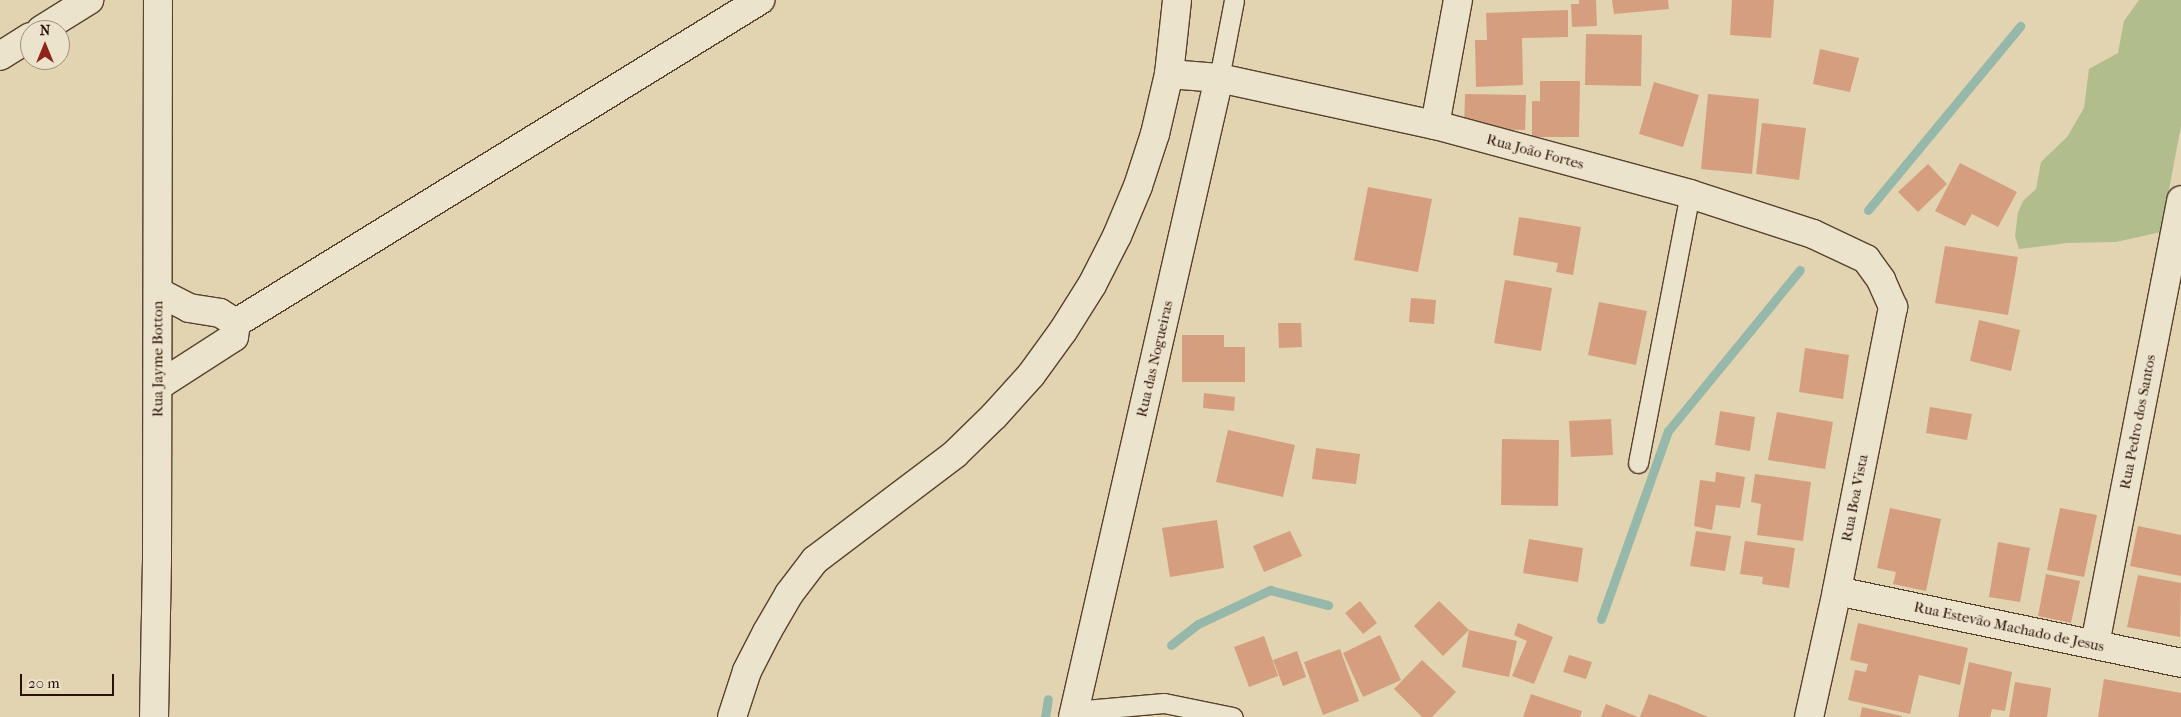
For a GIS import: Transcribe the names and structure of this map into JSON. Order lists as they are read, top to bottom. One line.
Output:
{"streets":{"street":["Rua João Fortes","Rua Jayme Botton","Rua das Nogueiras","Rua Pedro dos Santos","Rua Boa Vista","Rua Estevão Machado de Jesus"]},"crossings":[["Rua João Fortes","Rua das Nogueiras"],["Rua João Fortes","Rua Boa Vista"],["Rua Pedro dos Santos","Rua Estevão Machado de Jesus"],["Rua Boa Vista","Rua Estevão Machado de Jesus"]],"scale_bar":"20 m","north":"top"}
